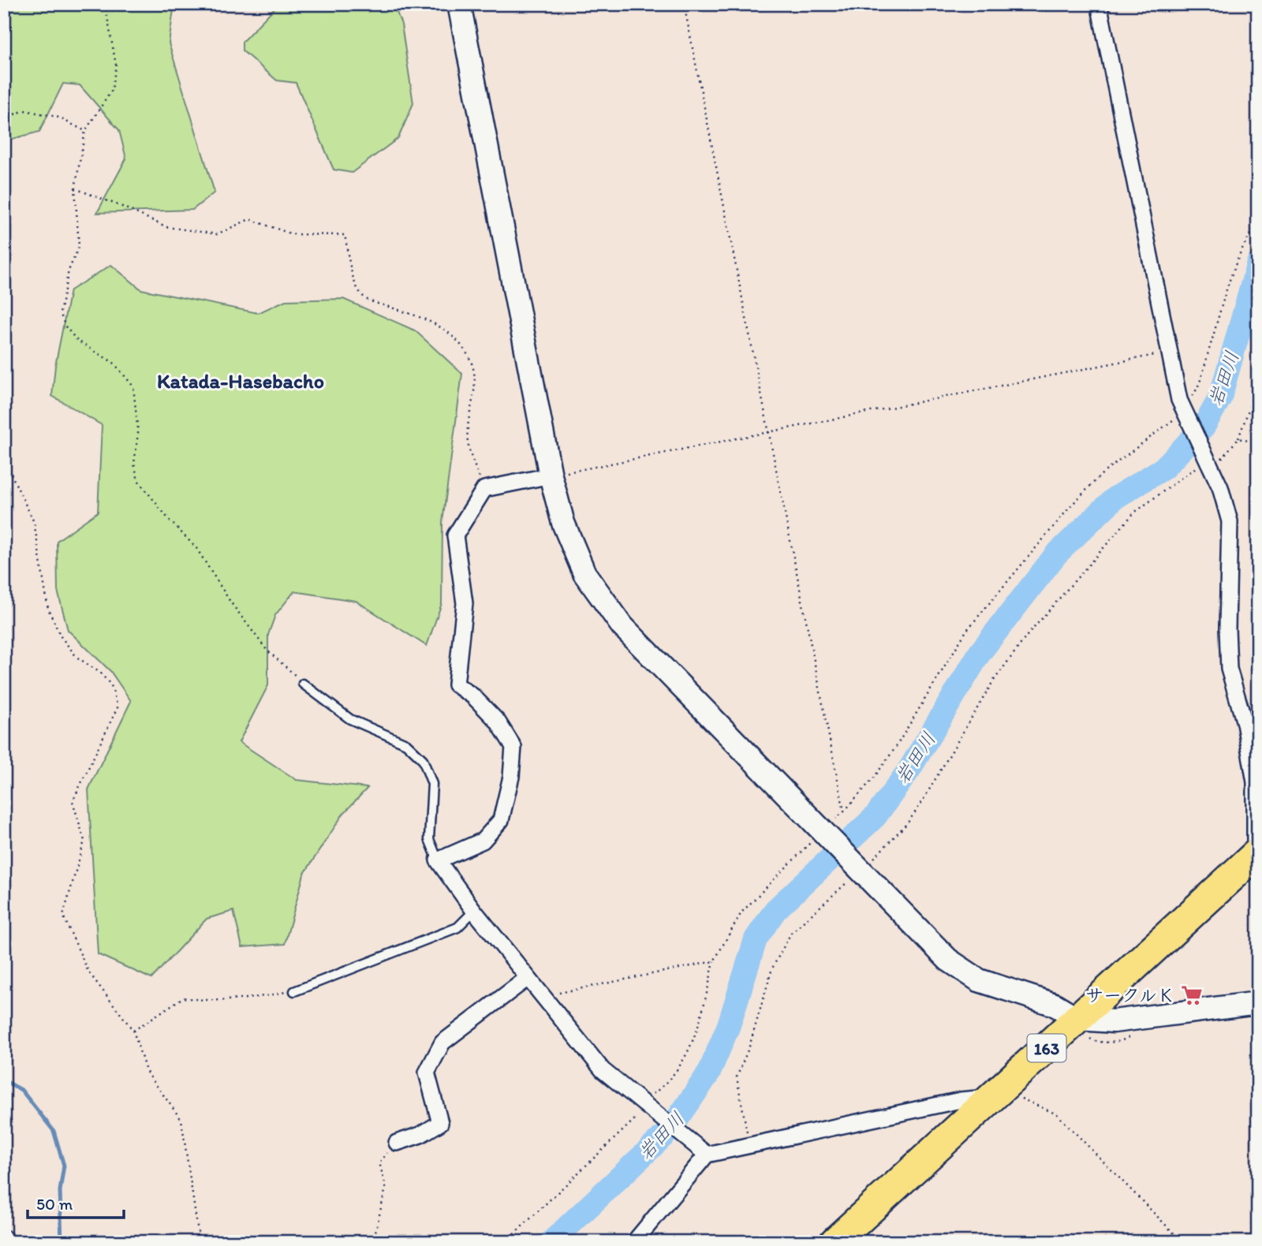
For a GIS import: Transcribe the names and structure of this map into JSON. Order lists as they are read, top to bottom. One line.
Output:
{"streets":{"highway":["163"]},"districts":["Katada-Hasebacho"],"water":["岩田川"],"places":{"supermarket":["サークルＫ"]},"scale_bar":"50 m"}
